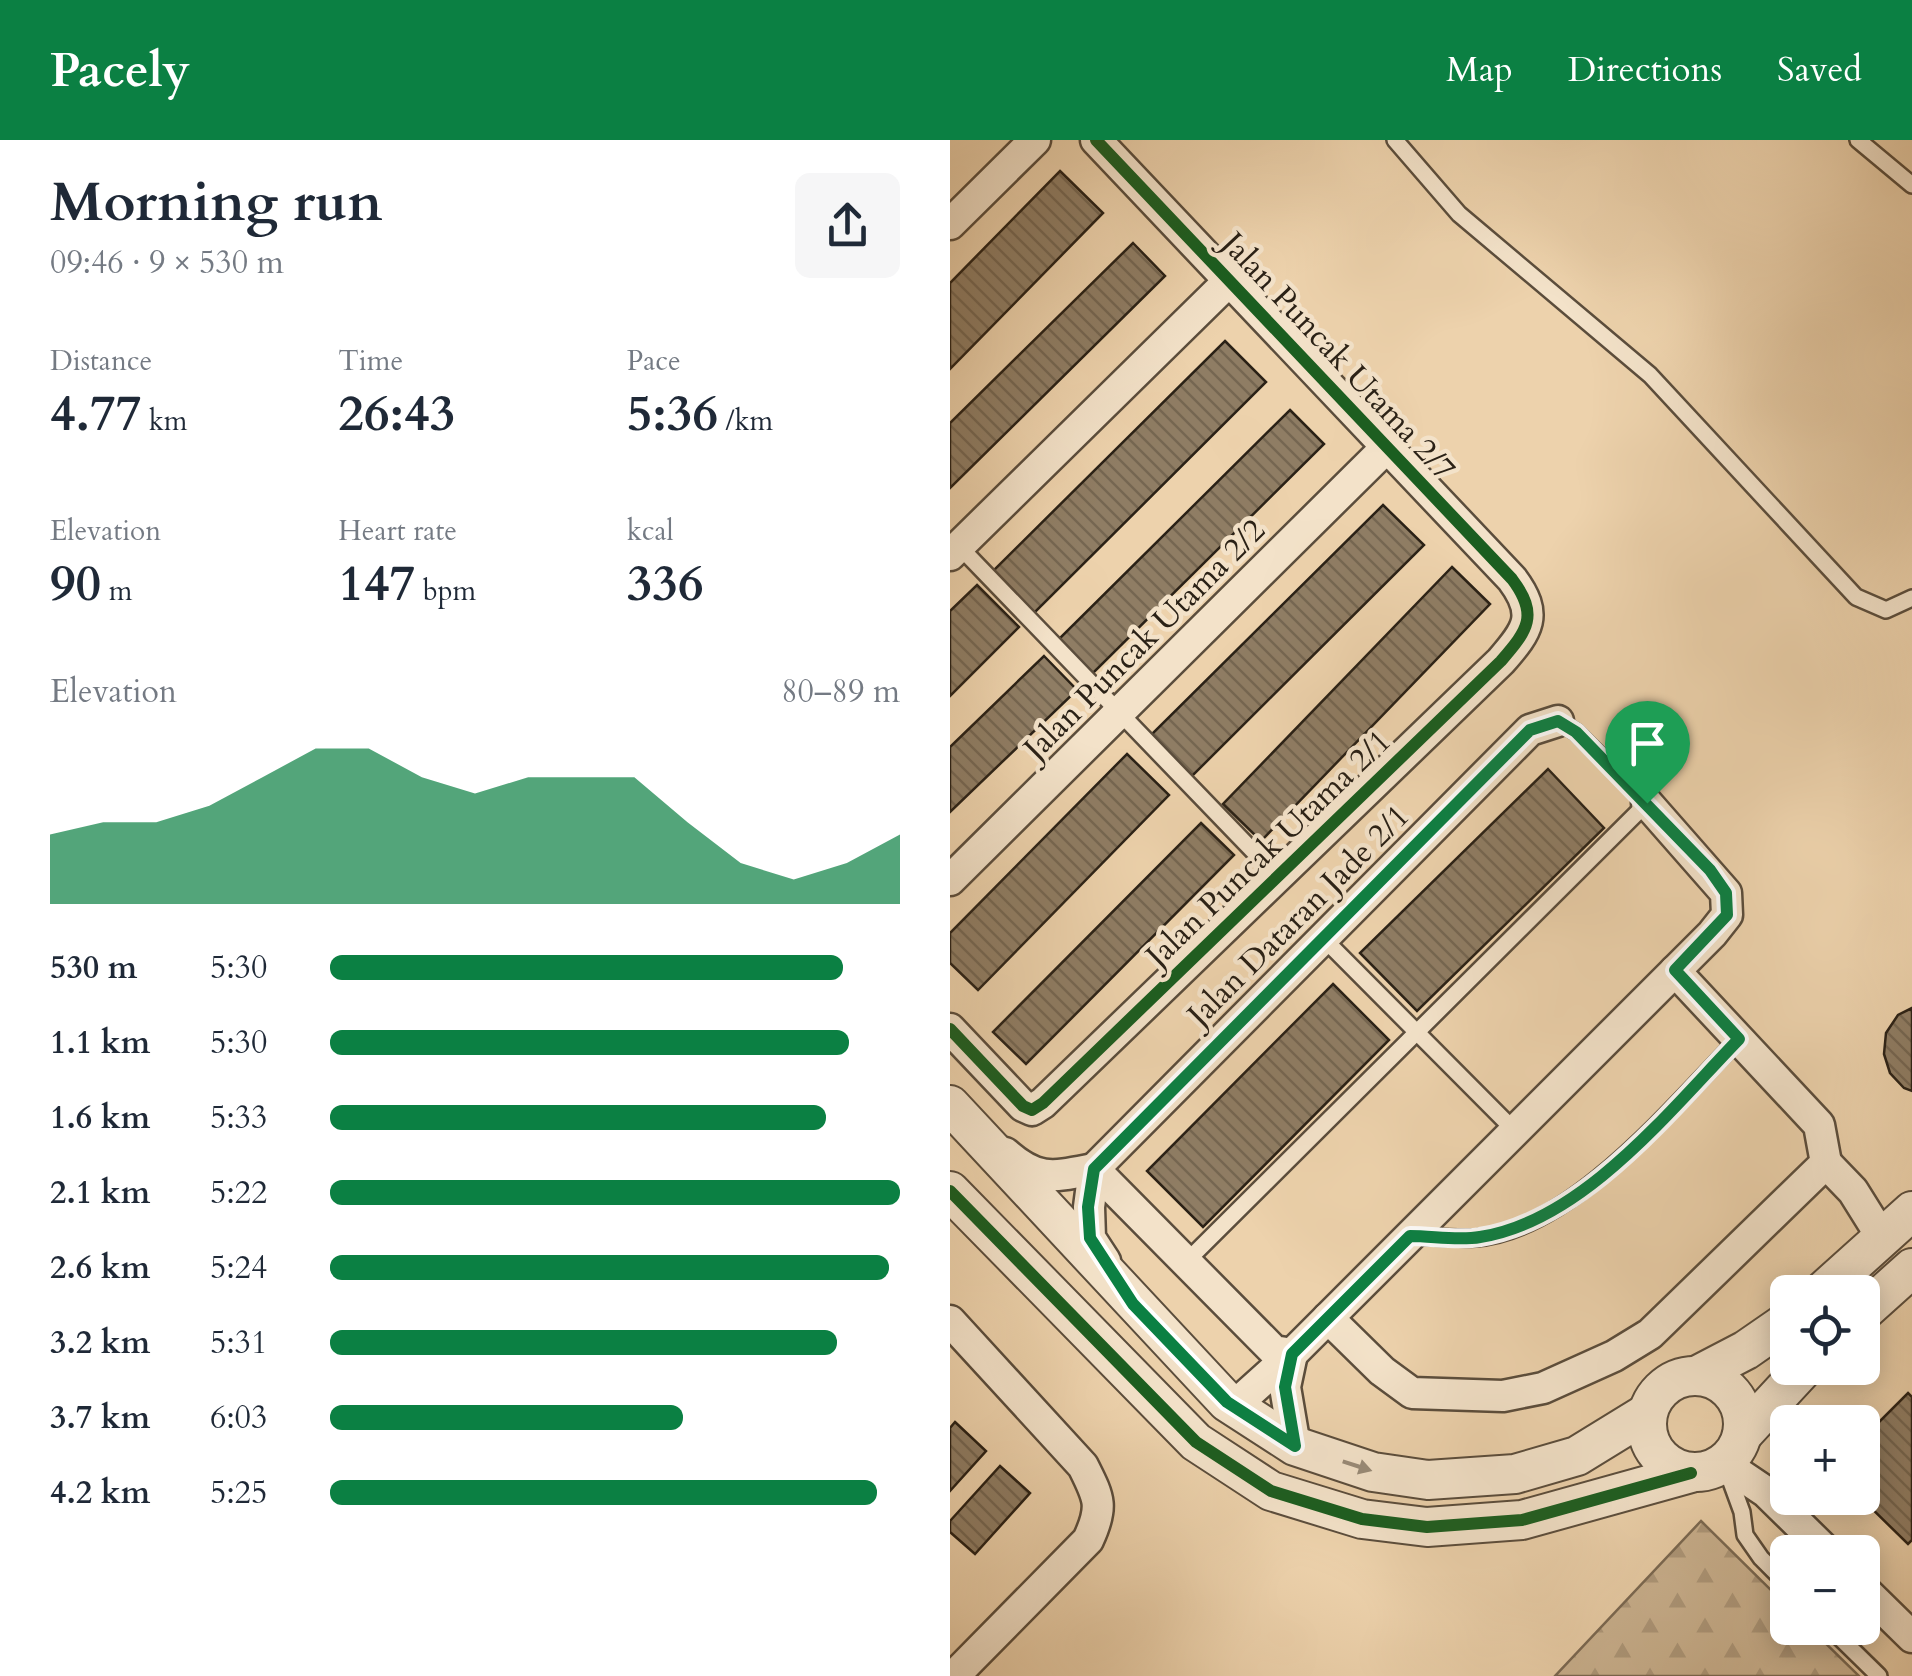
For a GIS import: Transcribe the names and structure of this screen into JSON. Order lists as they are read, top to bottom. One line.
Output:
{"streets":{"street":["Jalan Puncak Utama 2/7","Jalan Puncak Utama 2/2","Jalan Puncak Utama 2/1","Jalan Dataran Jade 2/1"]},"crossings":[["Jalan Puncak Utama 2/7","Jalan Puncak Utama 2/2"],["Jalan Puncak Utama 2/7","Jalan Puncak Utama 2/1"]],"page":{"header":"Pacely","nav":["Map","Directions","Saved"],"heading":["Morning run","09:46 · 9 × 530 m"],"stats":[["Distance","4.77 km"],["Time","26:43"],["Pace","5:36 /km"],["Elevation","90 m"],["Heart rate","147 bpm"],["kcal","336"]],"chart":["Elevation","80–89 m"],"list":[{"name":"530 m","note":"5:30"},{"name":"1.1 km","note":"5:30"},{"name":"1.6 km","note":"5:33"},{"name":"2.1 km","note":"5:22"},{"name":"2.6 km","note":"5:24"},{"name":"3.2 km","note":"5:31"},{"name":"3.7 km","note":"6:03"},{"name":"4.2 km","note":"5:25"}],"map_buttons":["+","−"]}}
